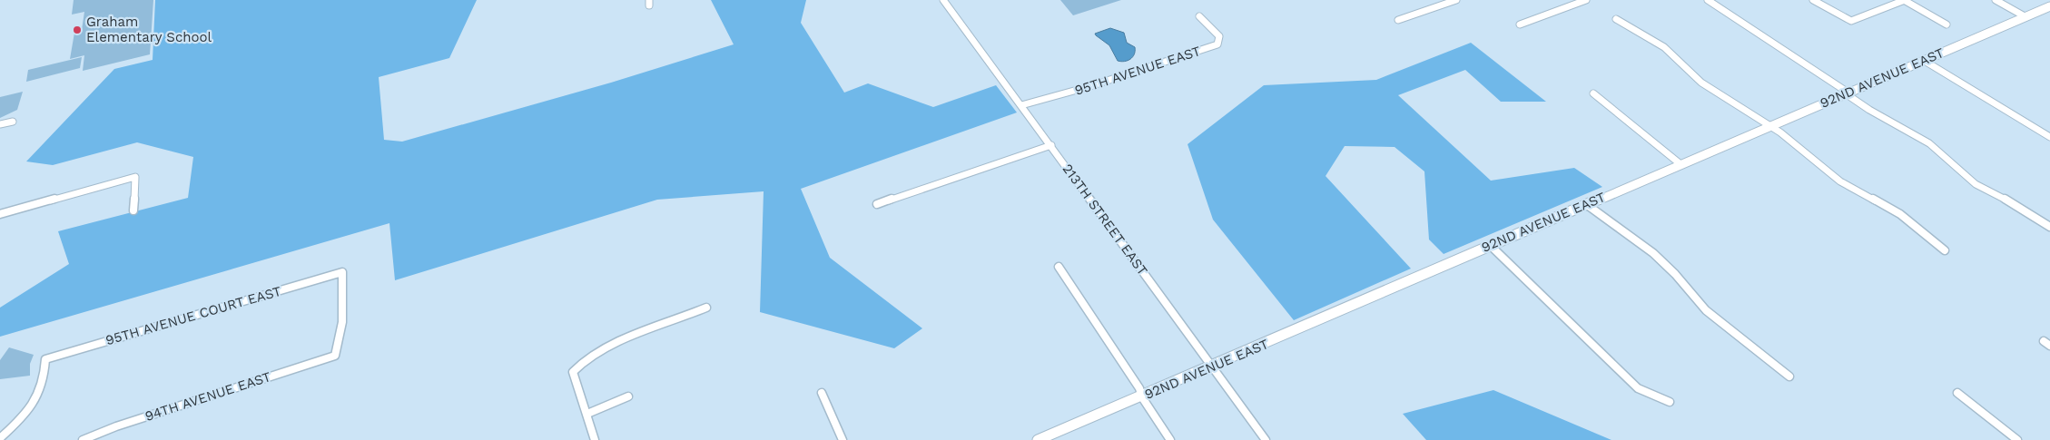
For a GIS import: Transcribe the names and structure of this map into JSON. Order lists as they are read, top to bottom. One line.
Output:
{"streets":{"street":["95TH AVENUE EAST","92ND AVENUE EAST","213TH STREET EAST","95TH AVENUE COURT EAST","94TH AVENUE EAST"]},"crossings":[["95TH AVENUE EAST","213TH STREET EAST"],["92ND AVENUE EAST","213TH STREET EAST"],["95TH AVENUE COURT EAST","94TH AVENUE EAST"]],"places":["Graham Elementary School"]}
